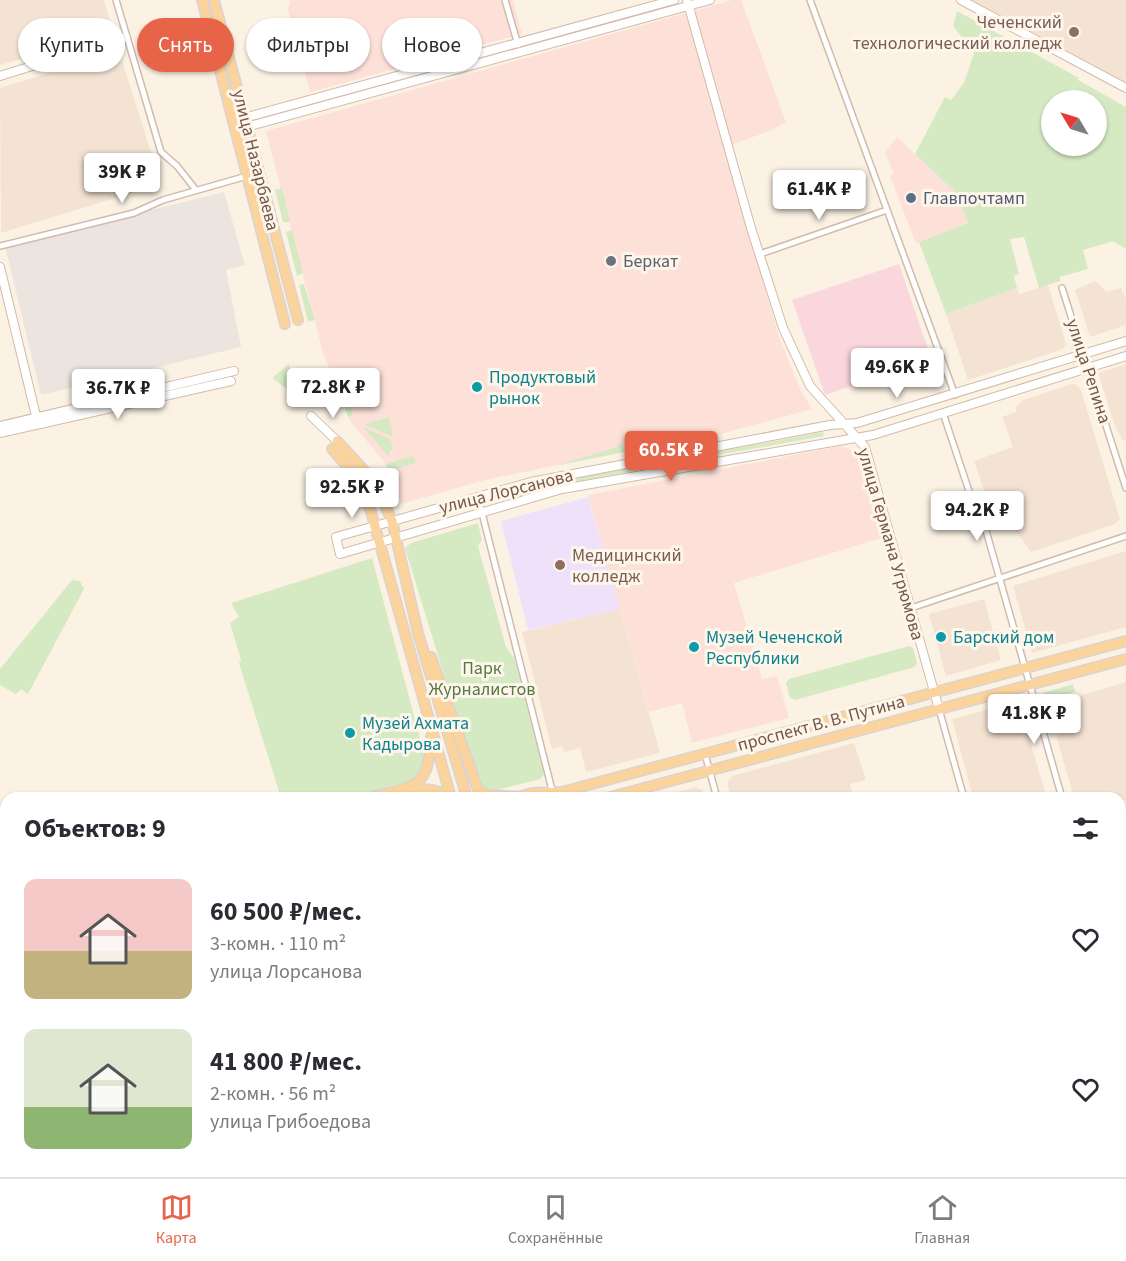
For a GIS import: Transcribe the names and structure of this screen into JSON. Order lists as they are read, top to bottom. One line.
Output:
{"streets":{"main road":["улица Назарбаева","проспект В. В. Путина"],"street":["улица Репина","улица Лорсанова","улица Германа Угрюмова"]},"crossings":[["улица Репина","улица Лорсанова"],["улица Лорсанова","улица Германа Угрюмова"],["улица Германа Угрюмова","проспект В. В. Путина"]],"parks":["Парк Журналистов"],"places":["Чеченский технологический колледж","Главпочтамп","Беркат","Продуктовый рынок","Медицинский колледж","Барский дом","Музей Чеченской Республики","Музей Ахмата Кадырова"],"north":"top left","page":{"chip":["Купить","Снять","Фильтры","Новое"],"price":["39K ₽","61.4K ₽","49.6K ₽","72.8K ₽","36.7K ₽","60.5K ₽","92.5K ₽","94.2K ₽","41.8K ₽"],"heading":"Объектов: 9","list":[{"name":"60 500 ₽/мес.","note":"3-комн. · 110 m² · улица Лорсанова"},{"name":"41 800 ₽/мес.","note":"2-комн. · 56 m² · улица Грибоедова"}],"tabs":["Карта","Сохранённые","Главная"]}}
